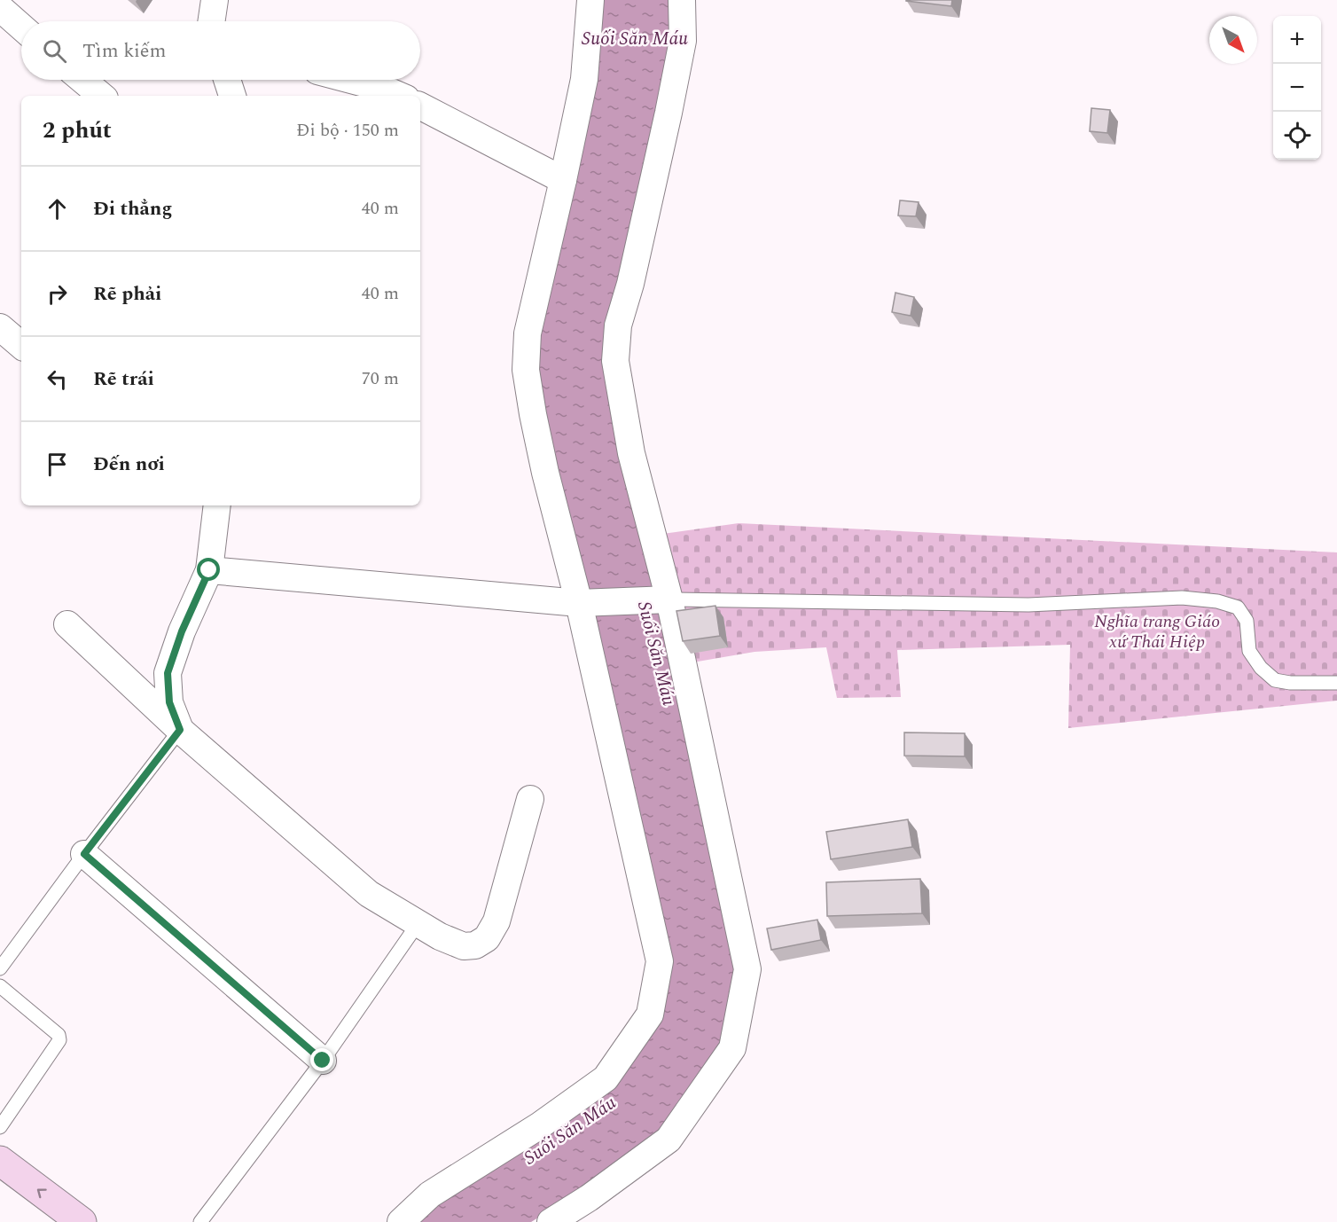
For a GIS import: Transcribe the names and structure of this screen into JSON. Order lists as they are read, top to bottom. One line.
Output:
{"water":["Suối Săn Máu"],"parks":["Nghĩa trang Giáo xứ Thái Hiệp"],"north":"bottom right","page":{"map_buttons":["+","−"],"search":"Tìm kiếm","heading":["2 phút","Đi bộ · 150 m"],"list":[["Đi thẳng","40 m"],["Rẽ phải","40 m"],["Rẽ trái","70 m"],"Đến nơi"]}}
